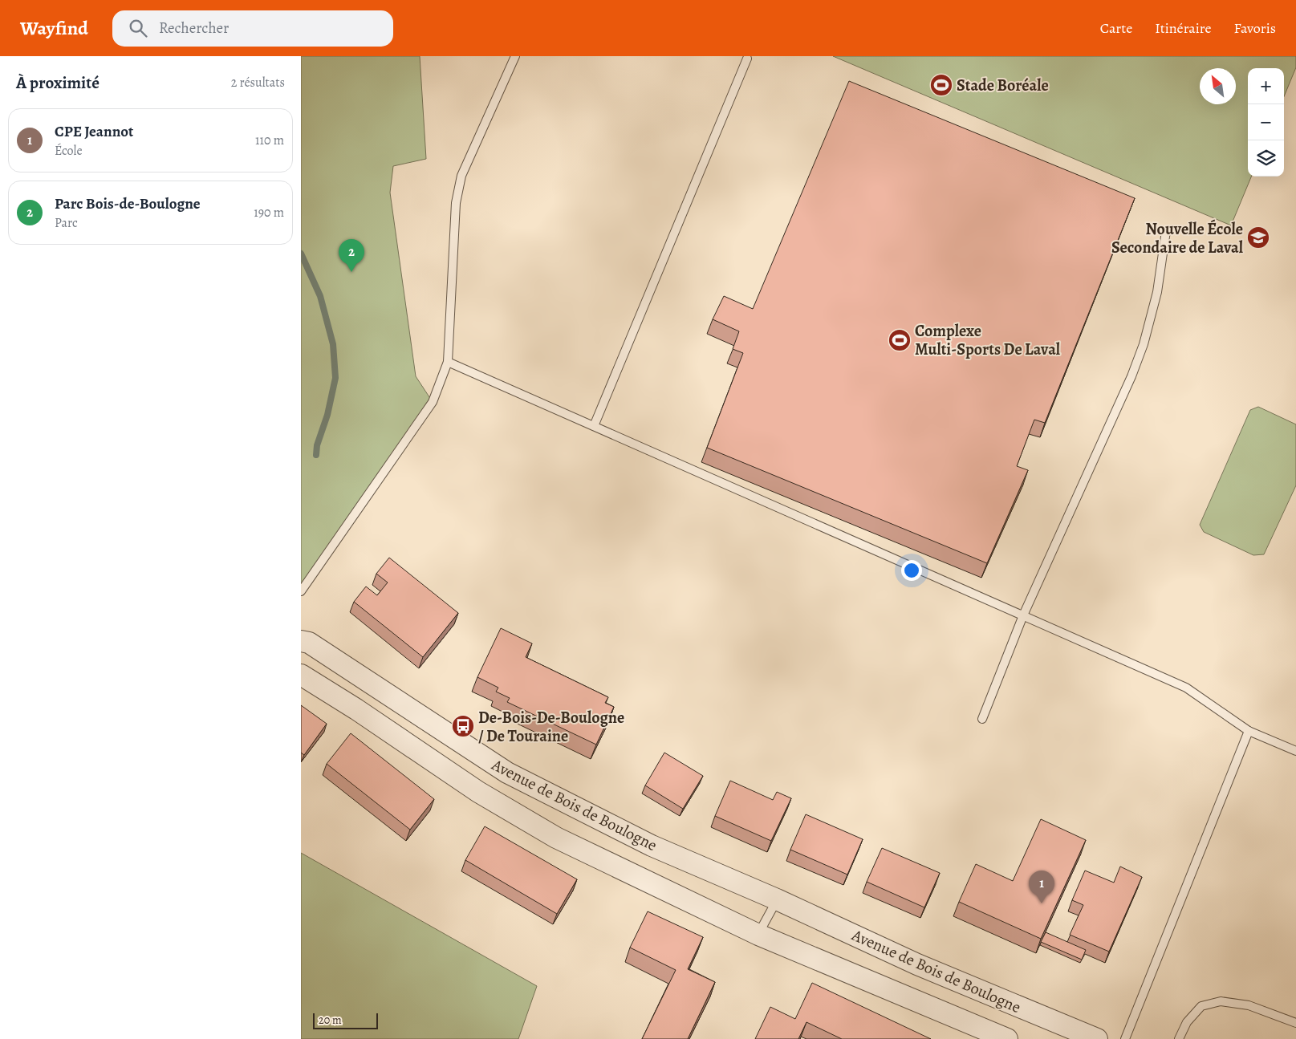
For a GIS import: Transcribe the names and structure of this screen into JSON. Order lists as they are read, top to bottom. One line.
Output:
{"streets":{"street":["Avenue de Bois de Boulogne"]},"places":{"sports":["Stade Boréale","Complexe Multi-Sports De Laval"],"school or university":["Nouvelle École Secondaire de Laval"],"bus stop":["De-Bois-De-Boulogne / De Touraine"]},"scale_bar":"20 m","north":"top left","page":{"header":"Wayfind","search":"Rechercher","nav":["Carte","Itinéraire","Favoris"],"heading":["À proximité","2 résultats"],"map_buttons":["+","−"],"list":[{"mark":"1","name":"CPE Jeannot","note":"École","value":"110 m"},{"mark":"2","name":"Parc Bois-de-Boulogne","note":"Parc","value":"190 m"}],"pins":["2","1"],"scale":"20 m"}}
